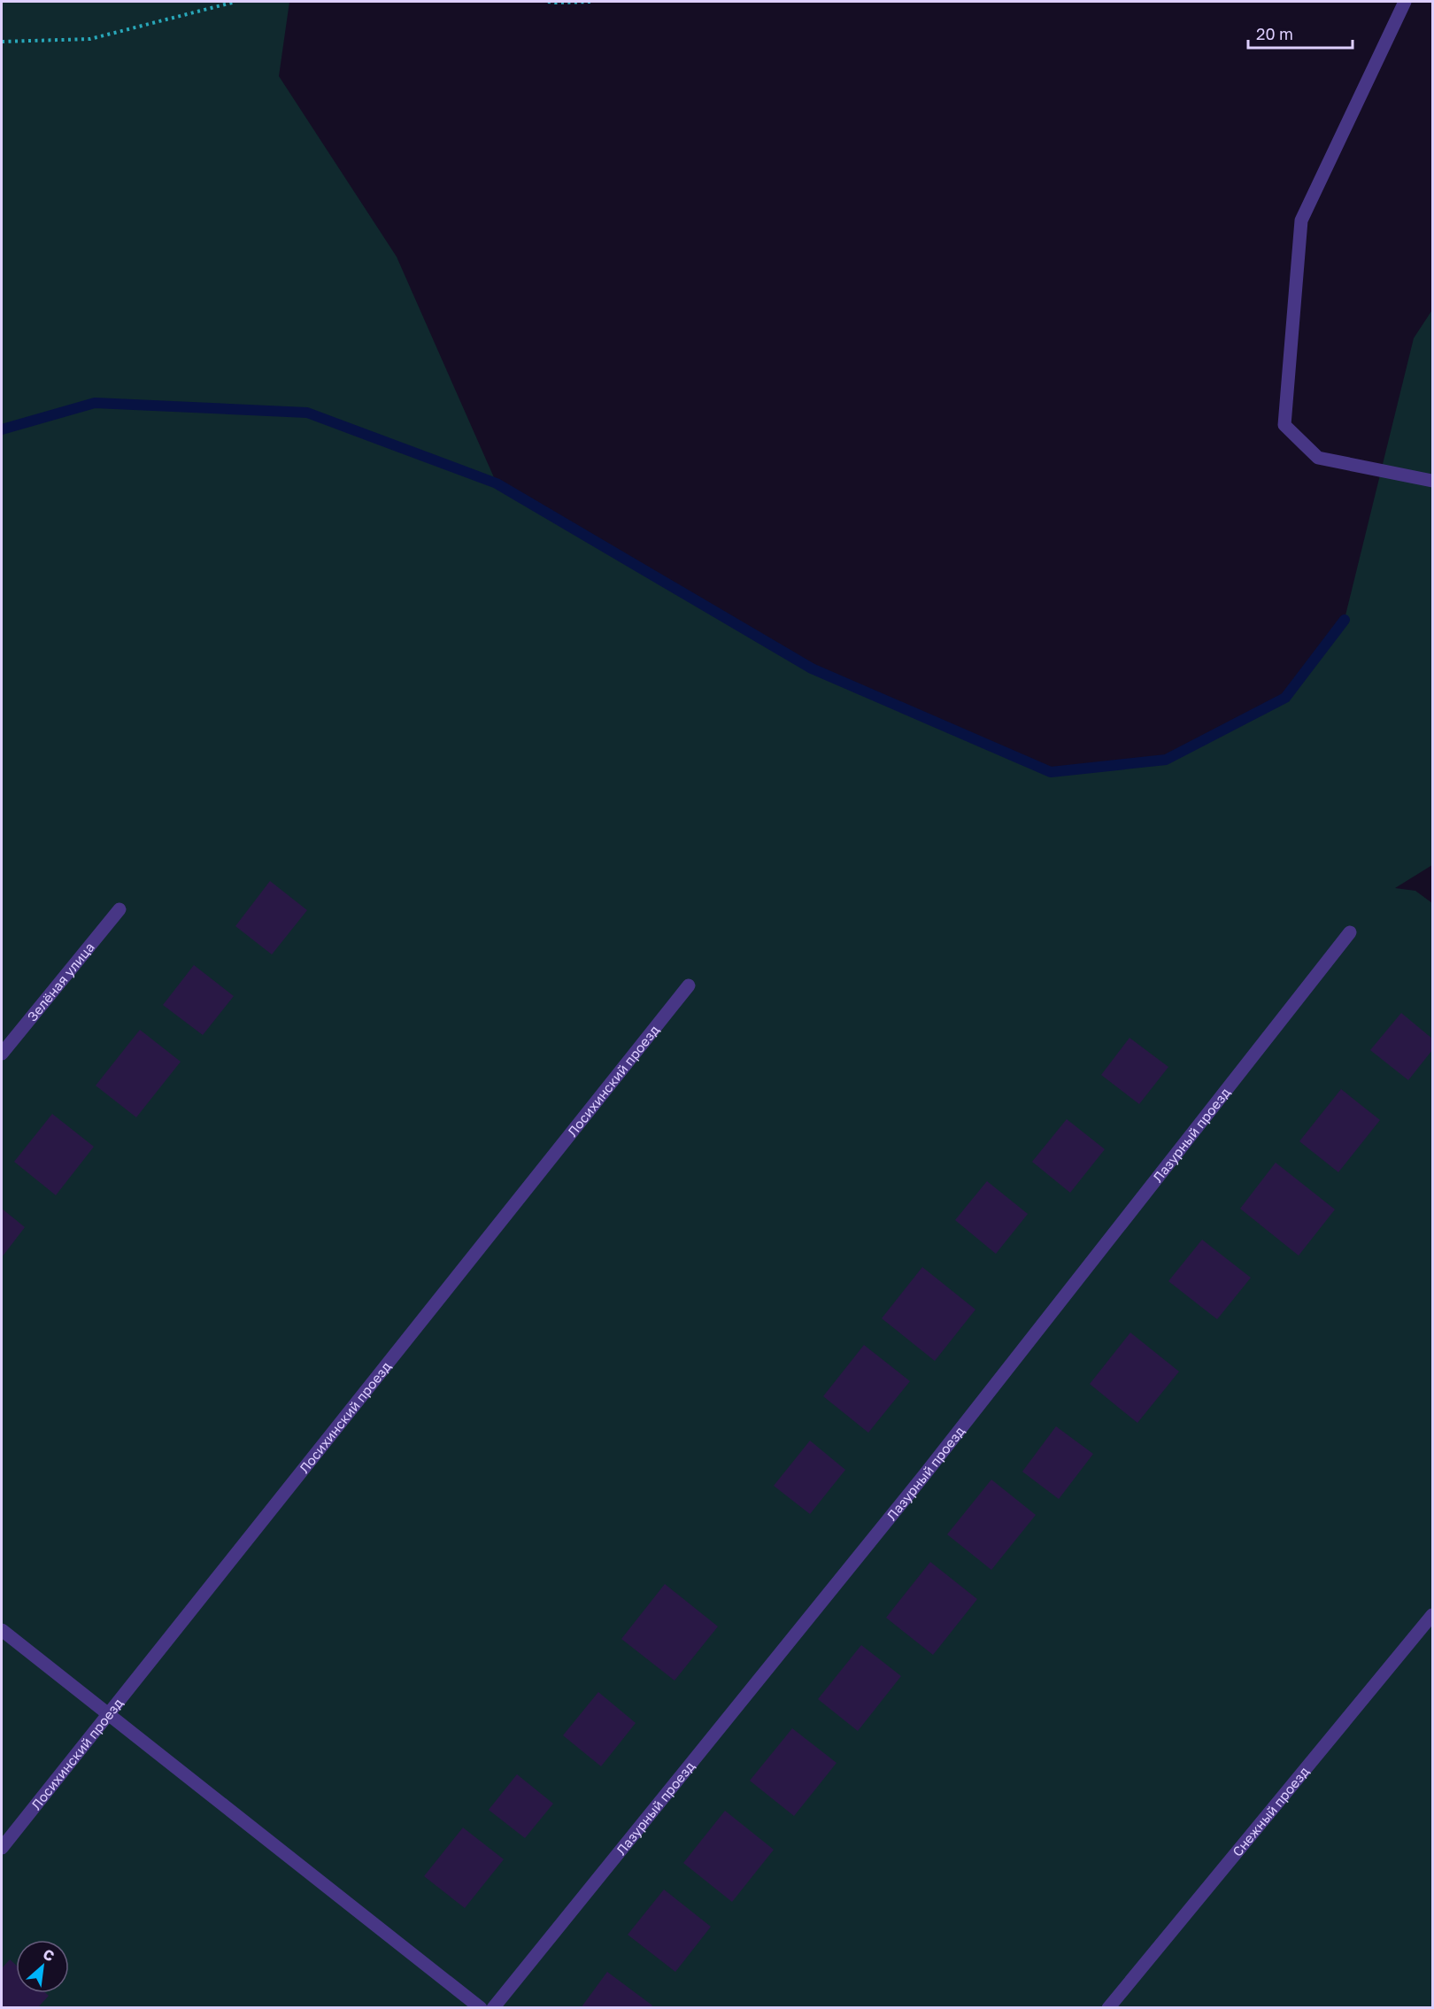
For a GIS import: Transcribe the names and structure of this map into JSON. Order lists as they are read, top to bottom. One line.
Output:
{"streets":{"street":["Зелёная улица","Лосихинский проезд","Лазурный проезд","Снежный проезд"]},"scale_bar":"20 m","north":"top right"}
